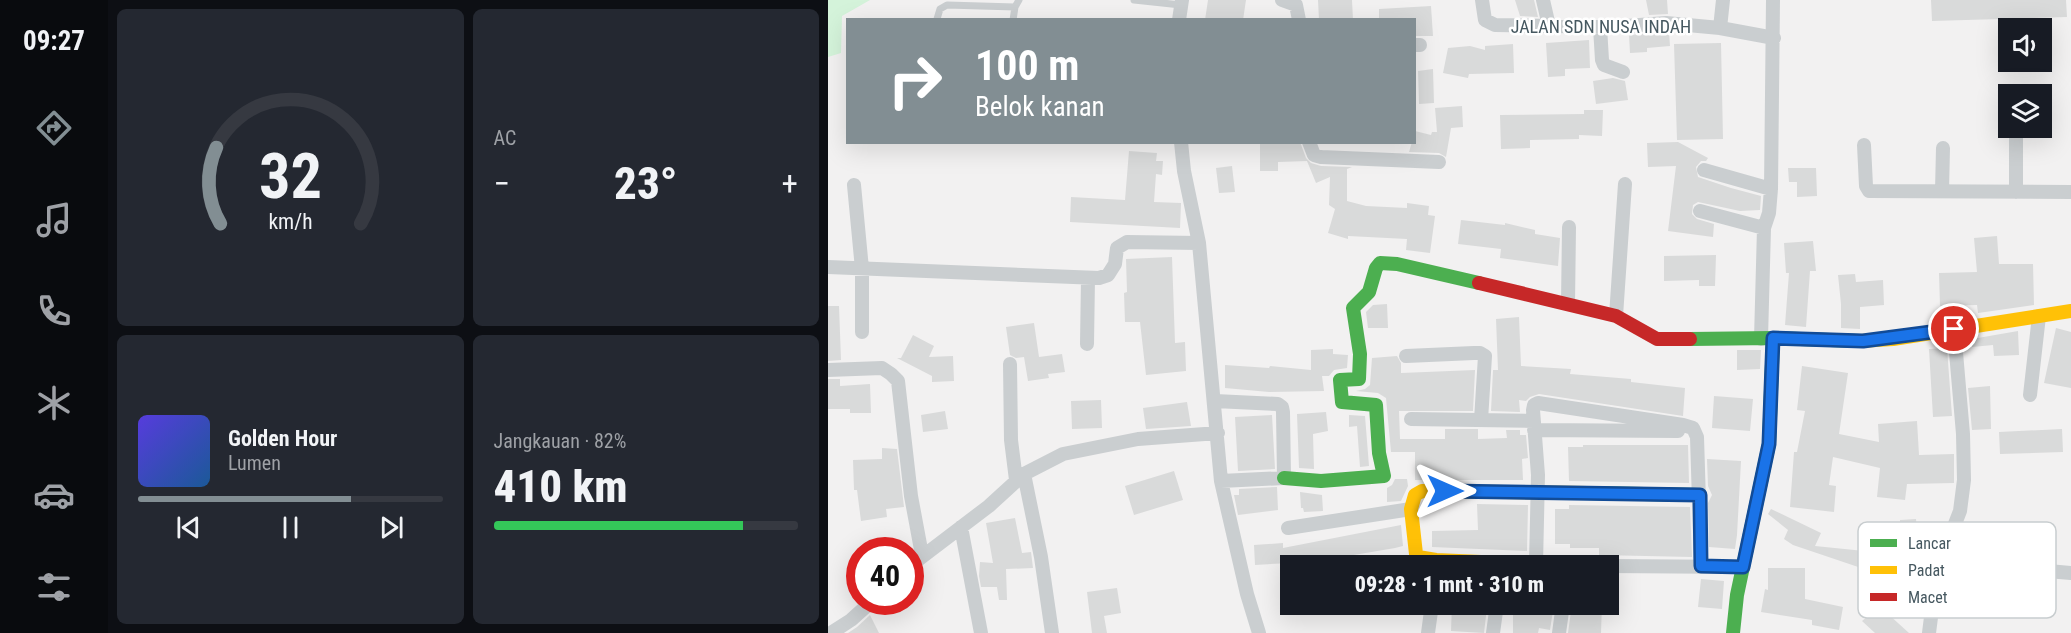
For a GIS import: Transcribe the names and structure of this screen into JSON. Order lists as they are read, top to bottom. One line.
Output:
{"streets":{"street":["JALAN SDN NUSA INDAH"]},"legend":["Lancar","Padat","Macet"],"page":{"tabs":"09:27","tile":["AC",["Jangkauan · 82%","410 km"]],"turn":["100 m","Belok kanan"],"heat":["−","23°","+"],"song":["Golden Hour","Lumen"],"limit":"40","trip":"09:28 · 1 mnt · 310 m","gauge":["32","km/h"]}}
